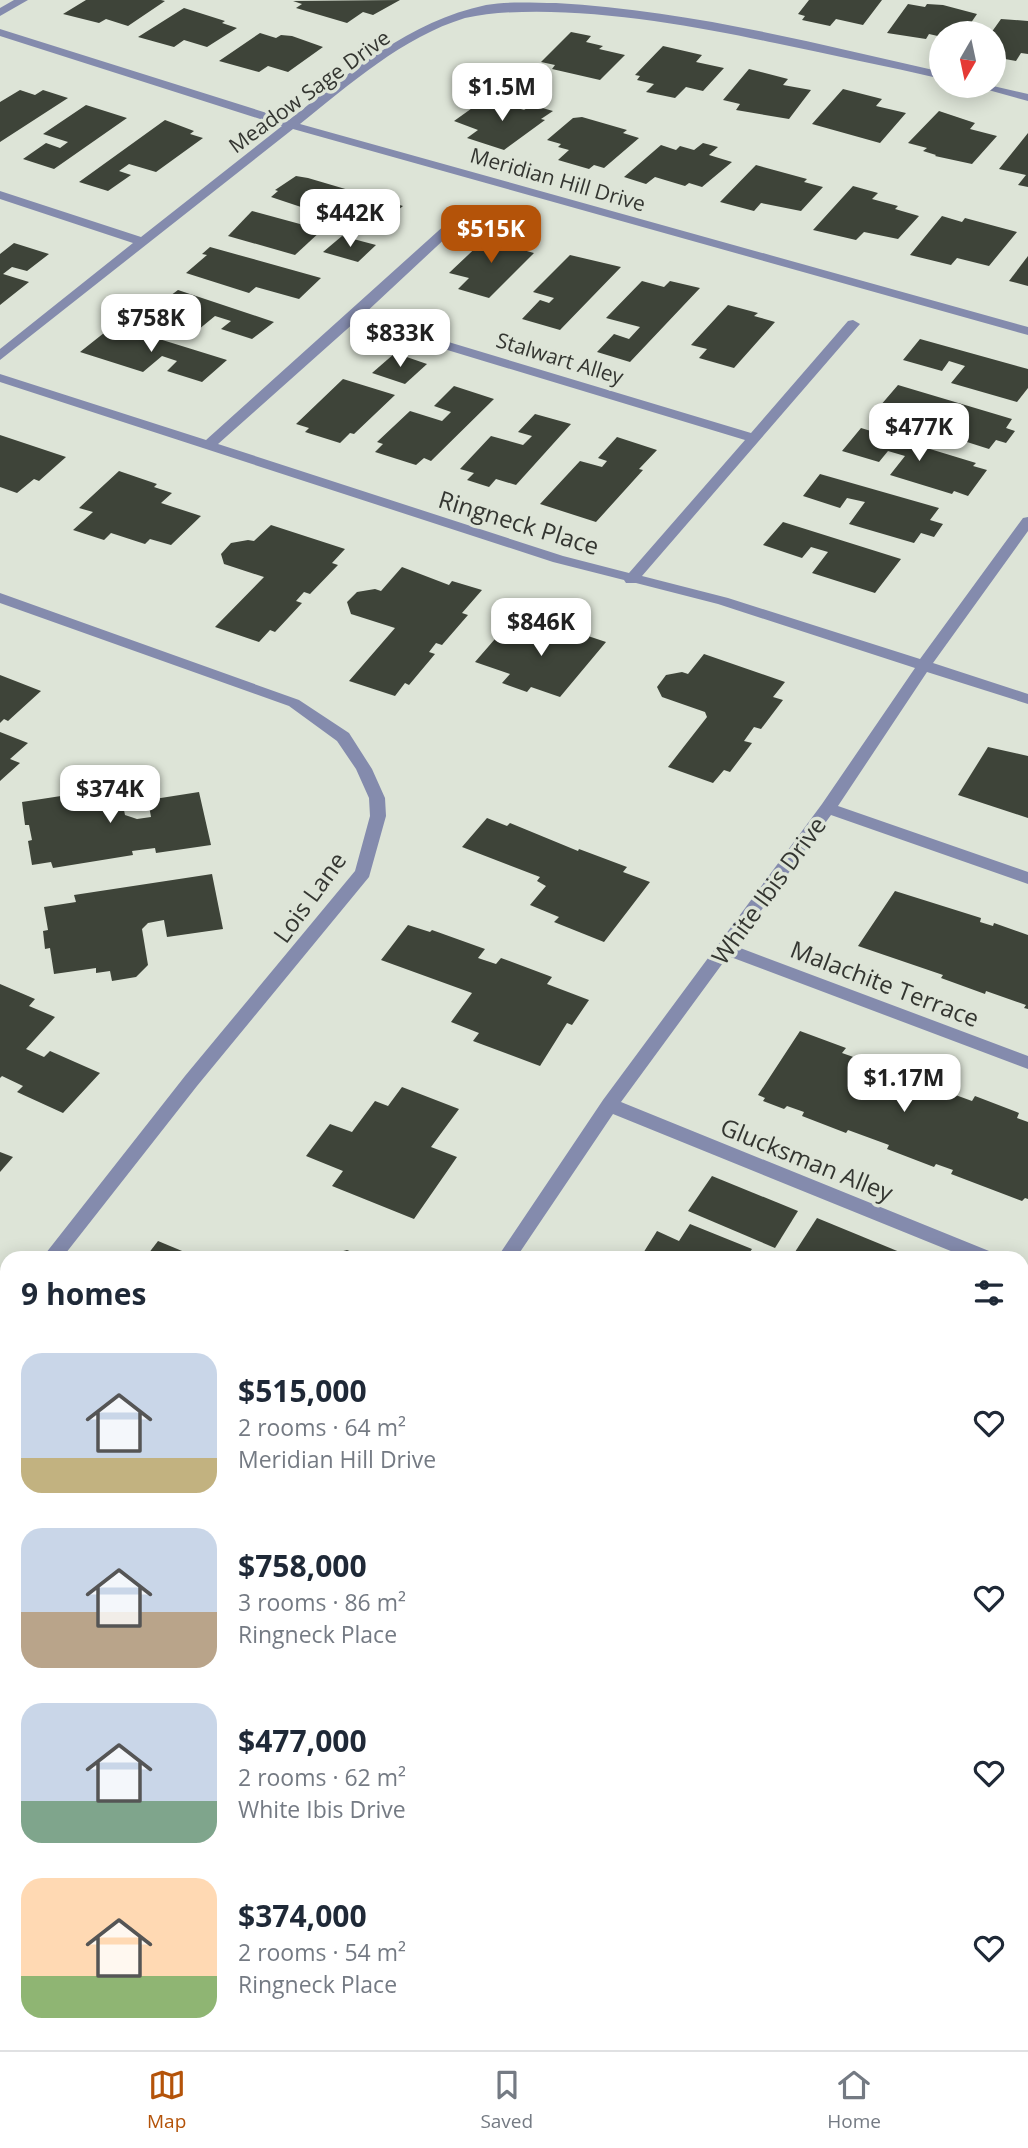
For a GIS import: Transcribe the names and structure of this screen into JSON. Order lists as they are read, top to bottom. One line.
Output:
{"streets":{"street":["Meadow Sage Drive","Meridian Hill Drive","Stalwart Alley","Ringneck Place","White Ibis Drive","Lois Lane","Malachite Terrace","Glucksman Alley"]},"crossings":[["Meadow Sage Drive","Meridian Hill Drive"],["Ringneck Place","White Ibis Drive"],["White Ibis Drive","Malachite Terrace"],["White Ibis Drive","Glucksman Alley"]],"north":"bottom","page":{"price":["$1.5M","$442K","$515K","$758K","$833K","$477K","$846K","$374K","$1.17M"],"heading":"9 homes","list":[{"name":"$515,000","note":"2 rooms · 64 m² · Meridian Hill Drive"},{"name":"$758,000","note":"3 rooms · 86 m² · Ringneck Place"},{"name":"$477,000","note":"2 rooms · 62 m² · White Ibis Drive"},{"name":"$374,000","note":"2 rooms · 54 m² · Ringneck Place"}],"tabs":["Map","Saved","Home"]}}
